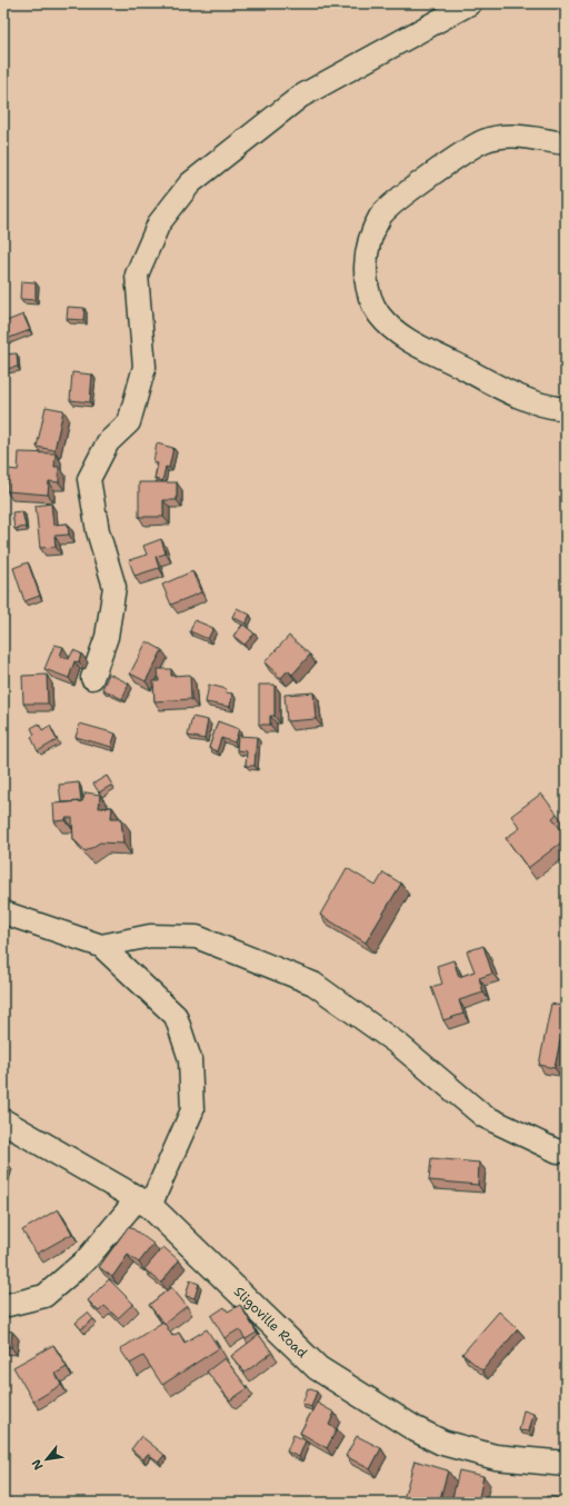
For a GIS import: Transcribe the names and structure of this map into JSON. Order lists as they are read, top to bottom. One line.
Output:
{"streets":{"street":["Sligoville Road"]},"north":"bottom left"}
